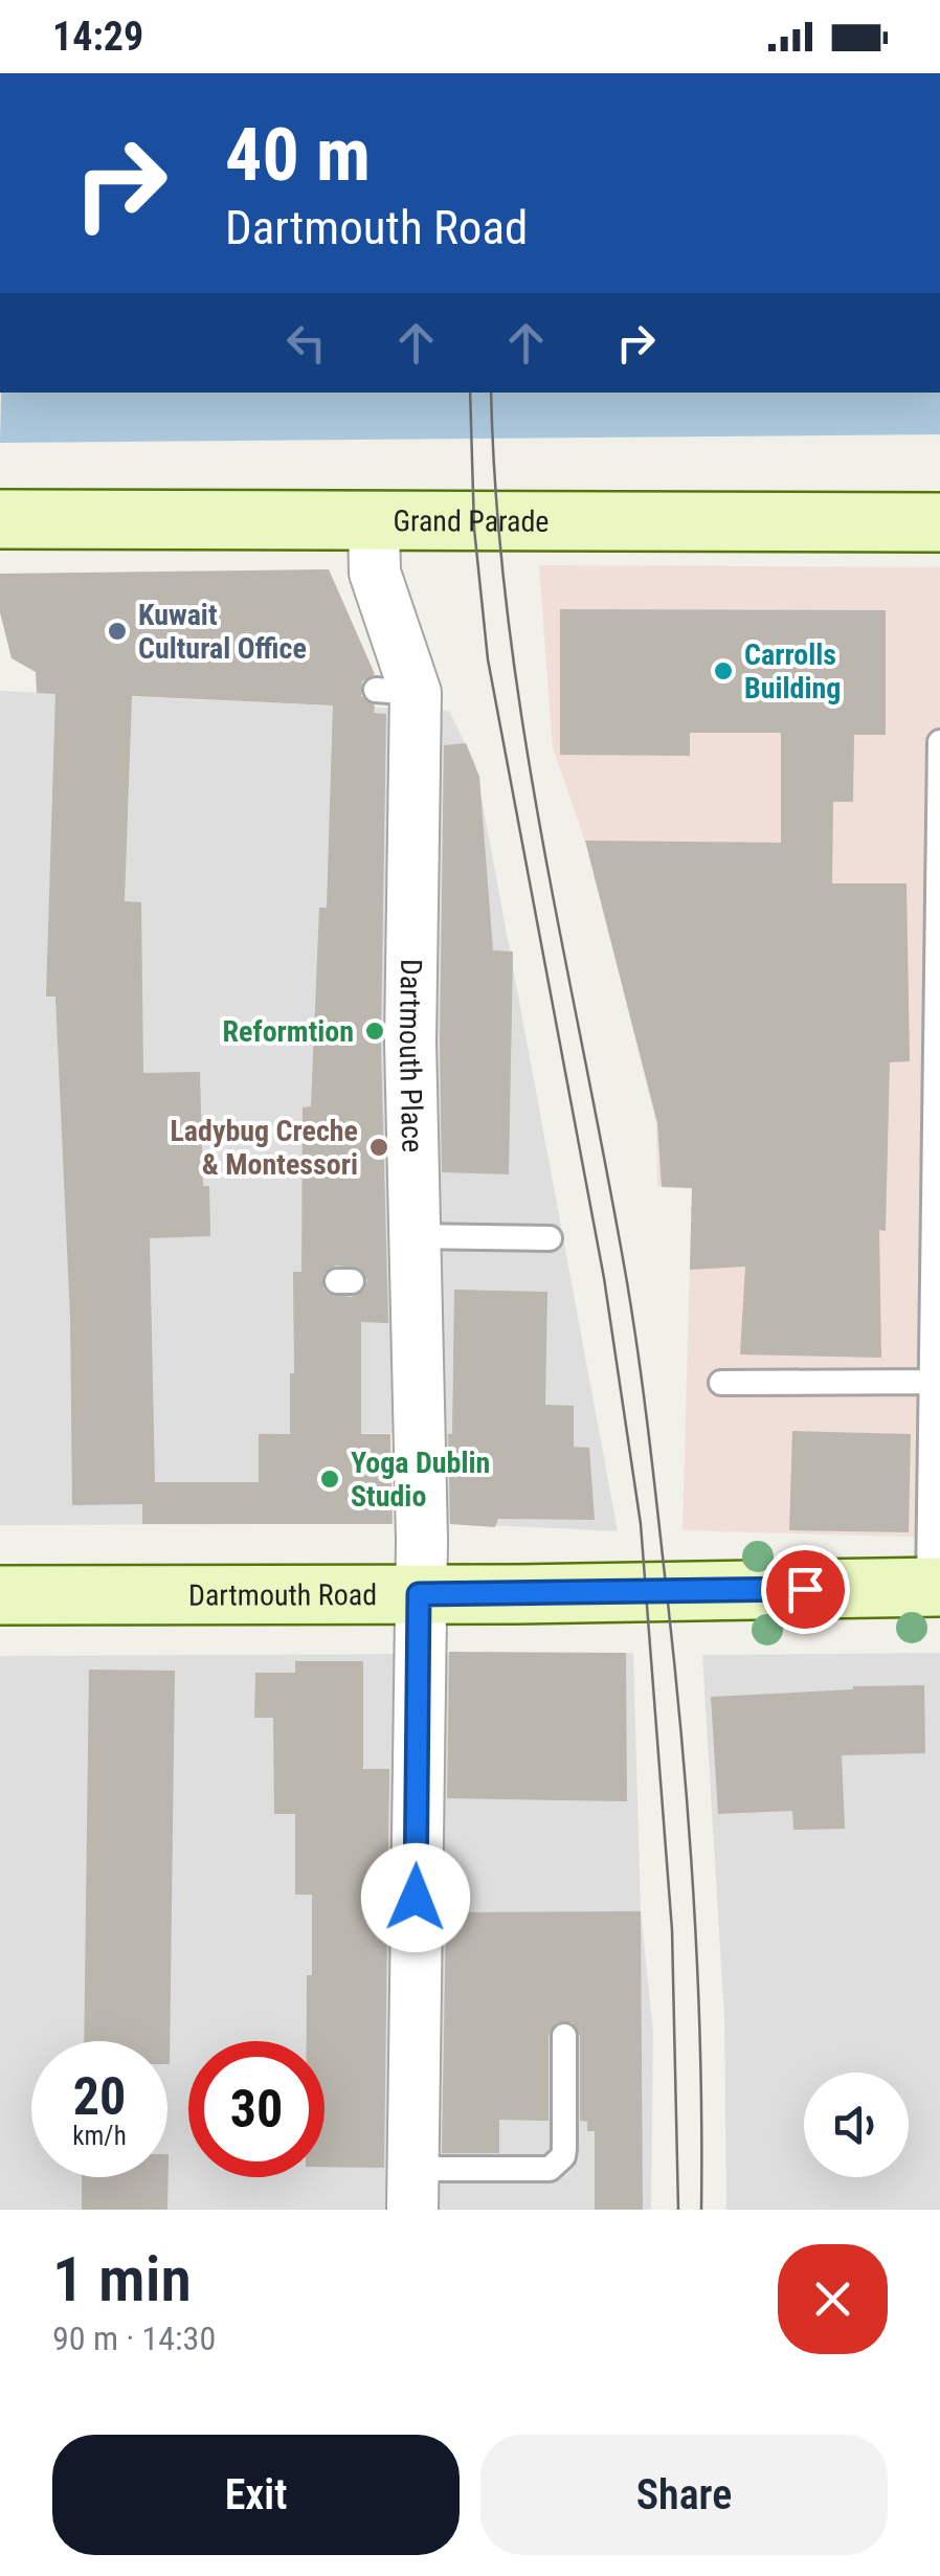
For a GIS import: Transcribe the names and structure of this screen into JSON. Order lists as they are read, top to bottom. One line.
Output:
{"streets":{"main road":["Grand Parade","Dartmouth Road"],"street":["Dartmouth Place"]},"crossings":[["Grand Parade","Dartmouth Place"],["Dartmouth Place","Dartmouth Road"]],"places":["Kuwait Cultural Office","Carrolls Building","Reformtion","Ladybug Creche & Montessori","Yoga Dublin Studio"],"page":{"status":"14:29","turn":["40 m","Dartmouth Road"],"speed":"20 km/h","limit":"30","heading":["1 min","90 m · 14:30"],"buttons":["Exit","Share"]}}
